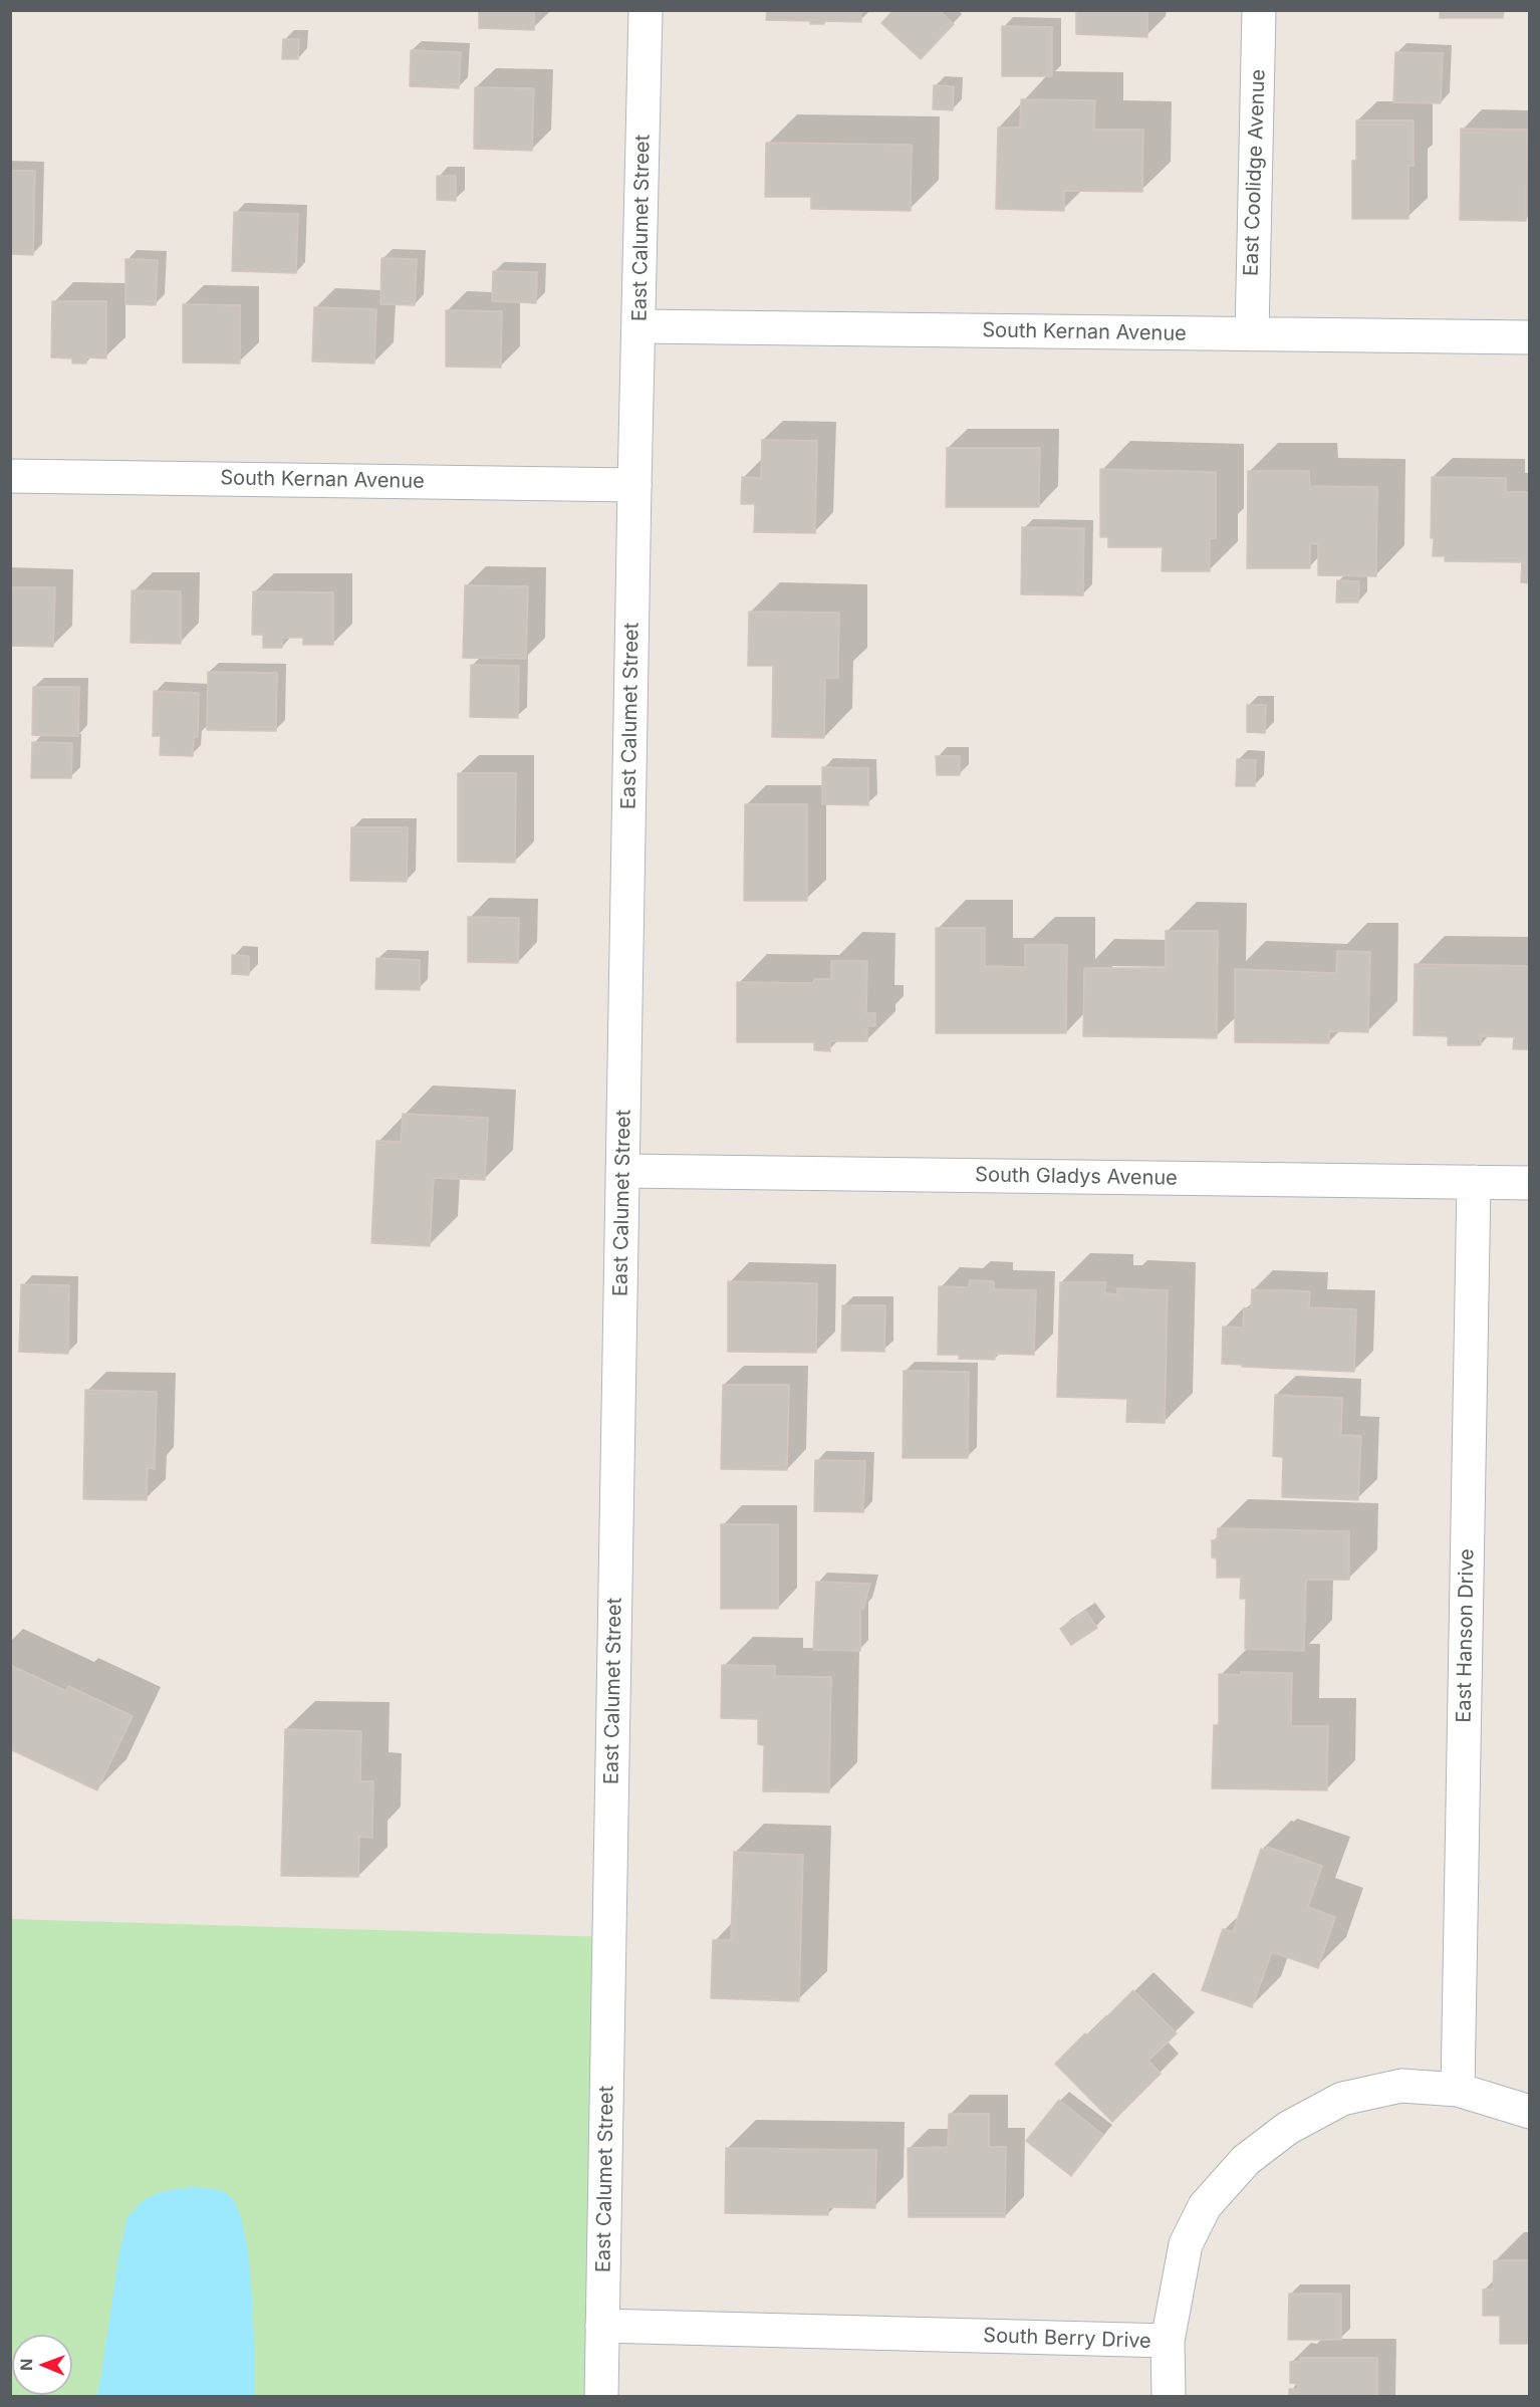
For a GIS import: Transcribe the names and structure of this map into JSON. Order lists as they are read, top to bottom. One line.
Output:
{"streets":{"street":["East Coolidge Avenue","East Calumet Street","South Kernan Avenue","South Gladys Avenue","East Hanson Drive","South Berry Drive"]},"crossings":[["East Coolidge Avenue","South Kernan Avenue"],["East Calumet Street","South Kernan Avenue"],["East Calumet Street","South Gladys Avenue"],["East Calumet Street","South Berry Drive"],["South Gladys Avenue","East Hanson Drive"],["East Hanson Drive","South Berry Drive"]],"north":"left"}
